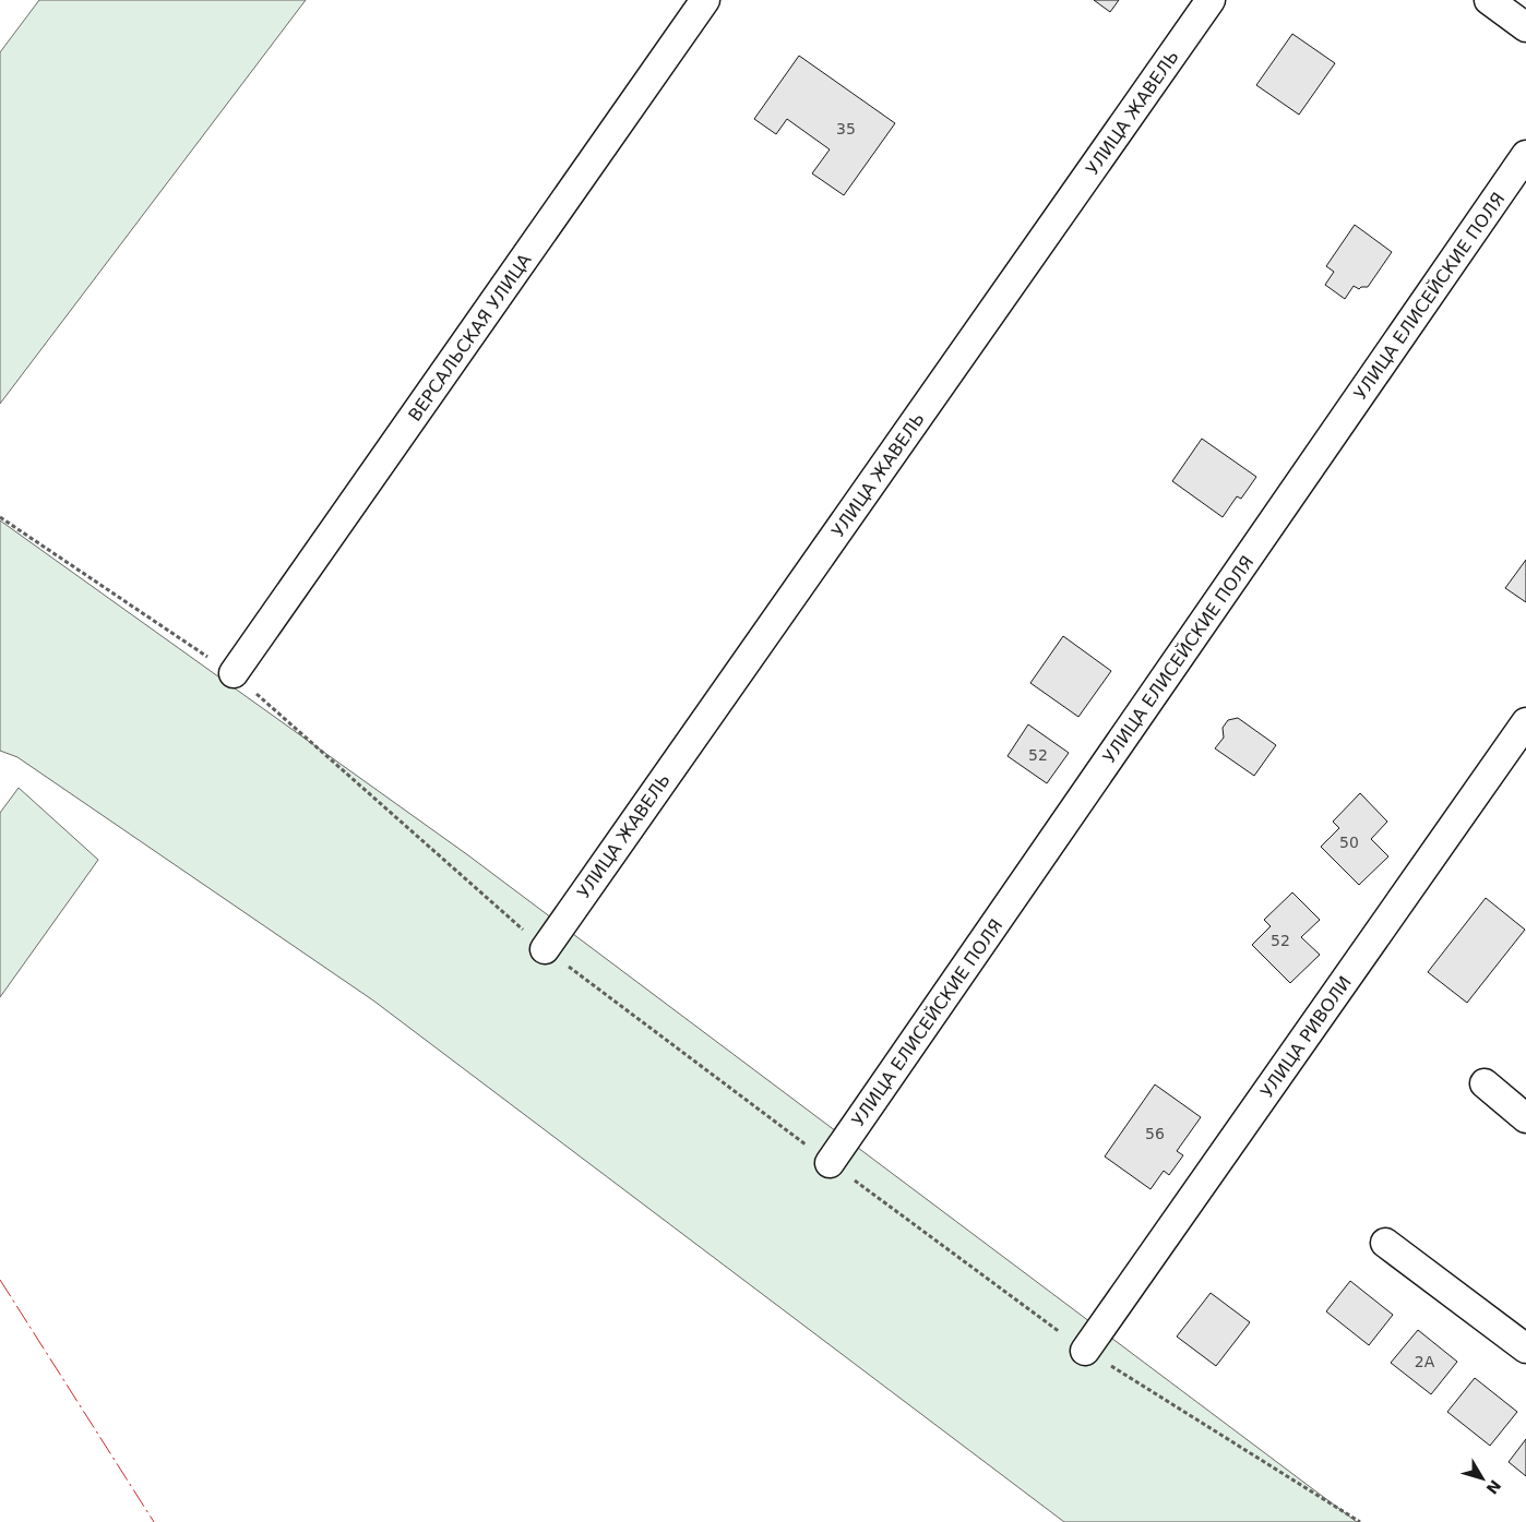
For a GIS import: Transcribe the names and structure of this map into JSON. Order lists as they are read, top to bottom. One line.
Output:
{"streets":{"street":["УЛИЦА ЖАВЕЛЬ","УЛИЦА ЕЛИСЕЙСКИЕ ПОЛЯ","ВЕРСАЛЬСКАЯ УЛИЦА","УЛИЦА РИВОЛИ"]},"house_numbers":["35","52","50","52","56","2А"],"north":"bottom right"}
